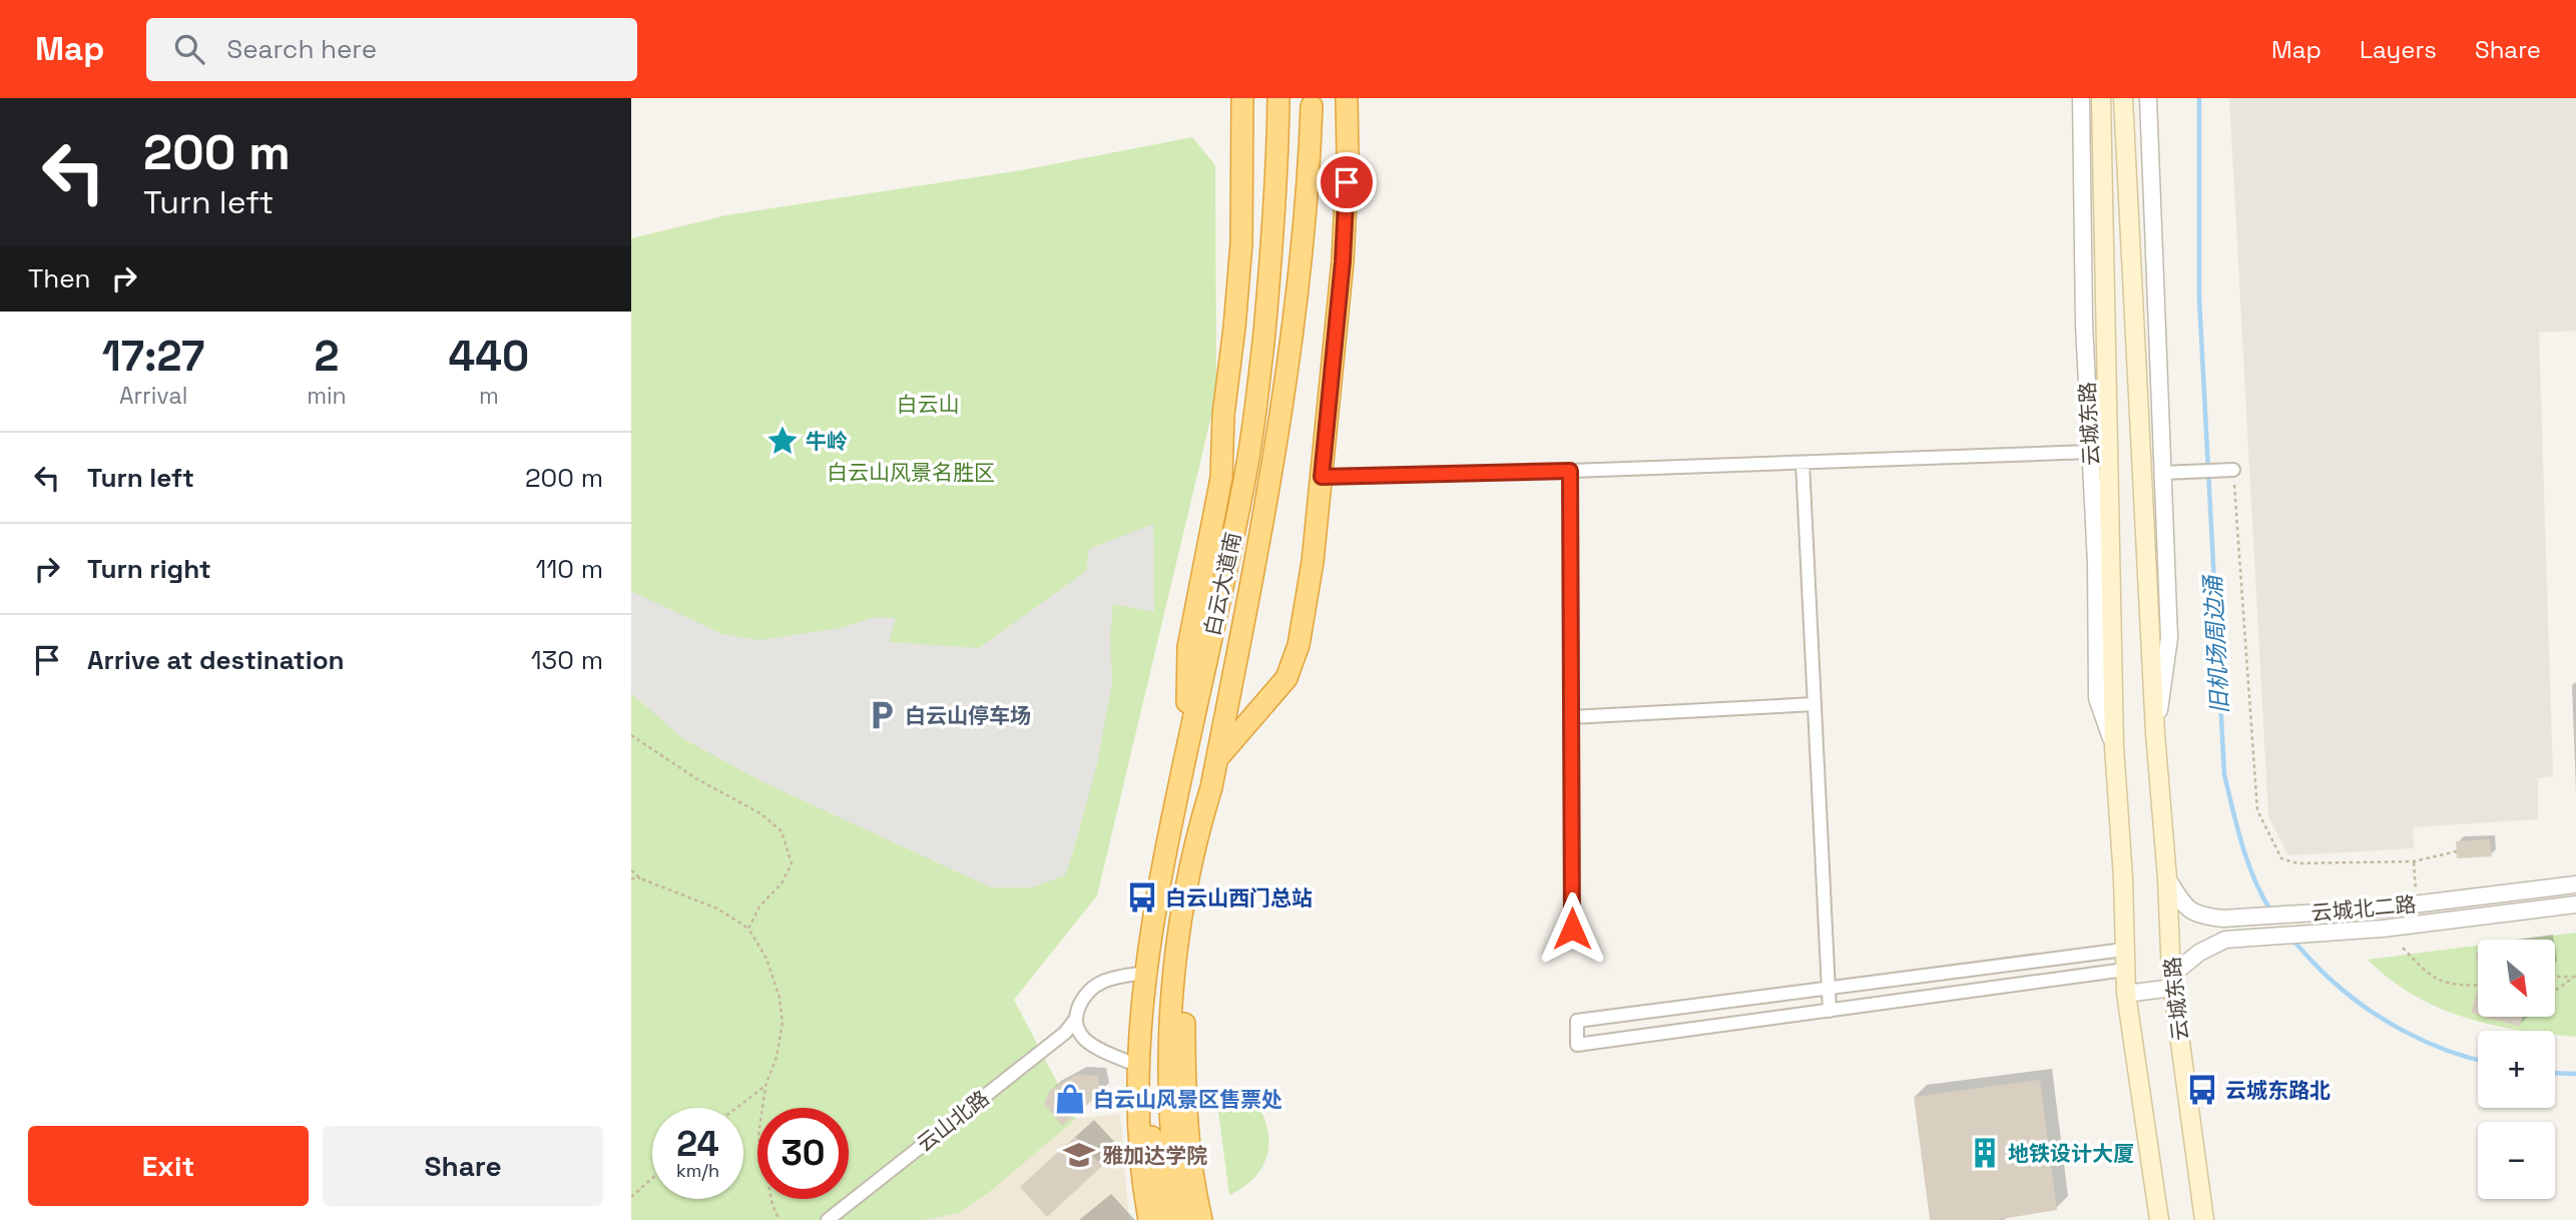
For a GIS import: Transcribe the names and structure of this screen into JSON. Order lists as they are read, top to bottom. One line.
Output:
{"streets":{"highway":["白云大道南"],"main road":["云城东路"],"street":["云城北二路","云山北路"]},"crossings":[["云城东路","云城北二路"],["白云大道南","云山北路"]],"water":["旧机场周边涌"],"parks":["白云山","白云山风景名胜区"],"places":{"place":["牛岭"],"parking":["白云山停车场"],"bus stop":["白云山西门总站","云城东路北"],"shop":["白云山风景区售票处"],"building":["地铁设计大厦"],"school or university":["雅加达学院"]},"north":"bottom right","page":{"header":"Map","search":"Search here","nav":["Map","Layers","Share"],"turn":["200 m","Turn left"],"then":"Then","eta":["17:27","Arrival","2","min","440","m"],"list":[{"name":"Turn left","value":"200 m"},{"name":"Turn right","value":"110 m"},{"name":"Arrive at destination","value":"130 m"}],"map_buttons":["+","−"],"speed":"24 km/h","limit":"30","buttons":["Exit","Share"]}}
